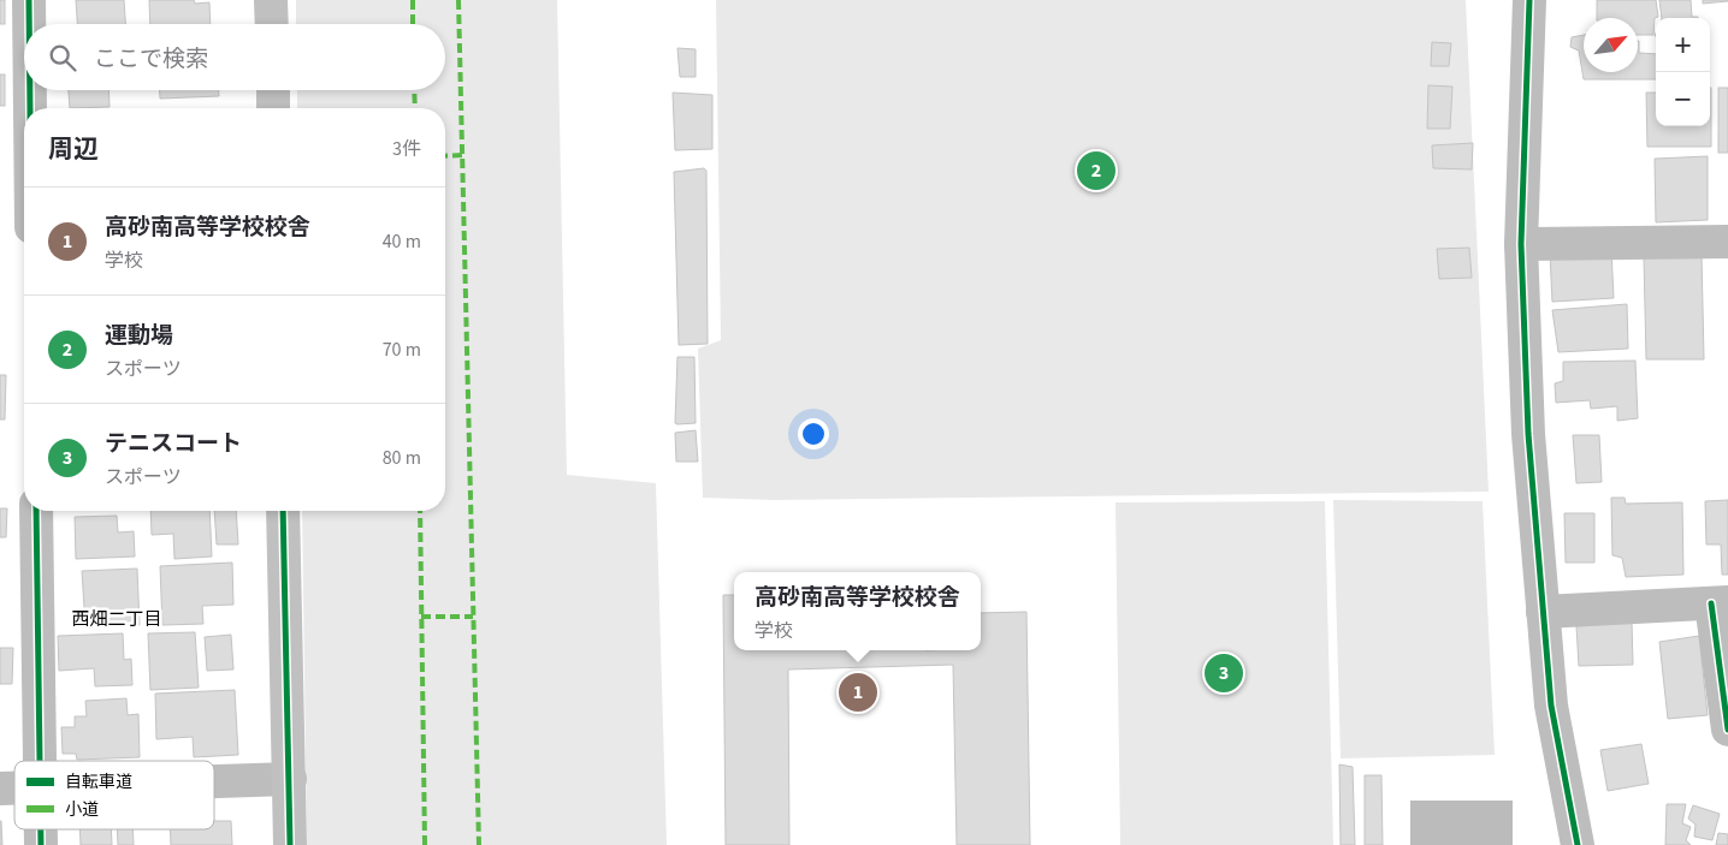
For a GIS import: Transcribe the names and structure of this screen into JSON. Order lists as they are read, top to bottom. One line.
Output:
{"districts":["西畑二丁目"],"legend":["自転車道","小道"],"north":"top right","page":{"map_buttons":["+","−"],"search":"ここで検索","heading":["周辺","3件"],"pins":["2","3","1"],"list":[{"mark":"1","name":"高砂南高等学校校舎","note":"学校","value":"40 m"},{"mark":"2","name":"運動場","note":"スポーツ","value":"70 m"},{"mark":"3","name":"テニスコート","note":"スポーツ","value":"80 m"}],"popup":["高砂南高等学校校舎","学校"]}}
